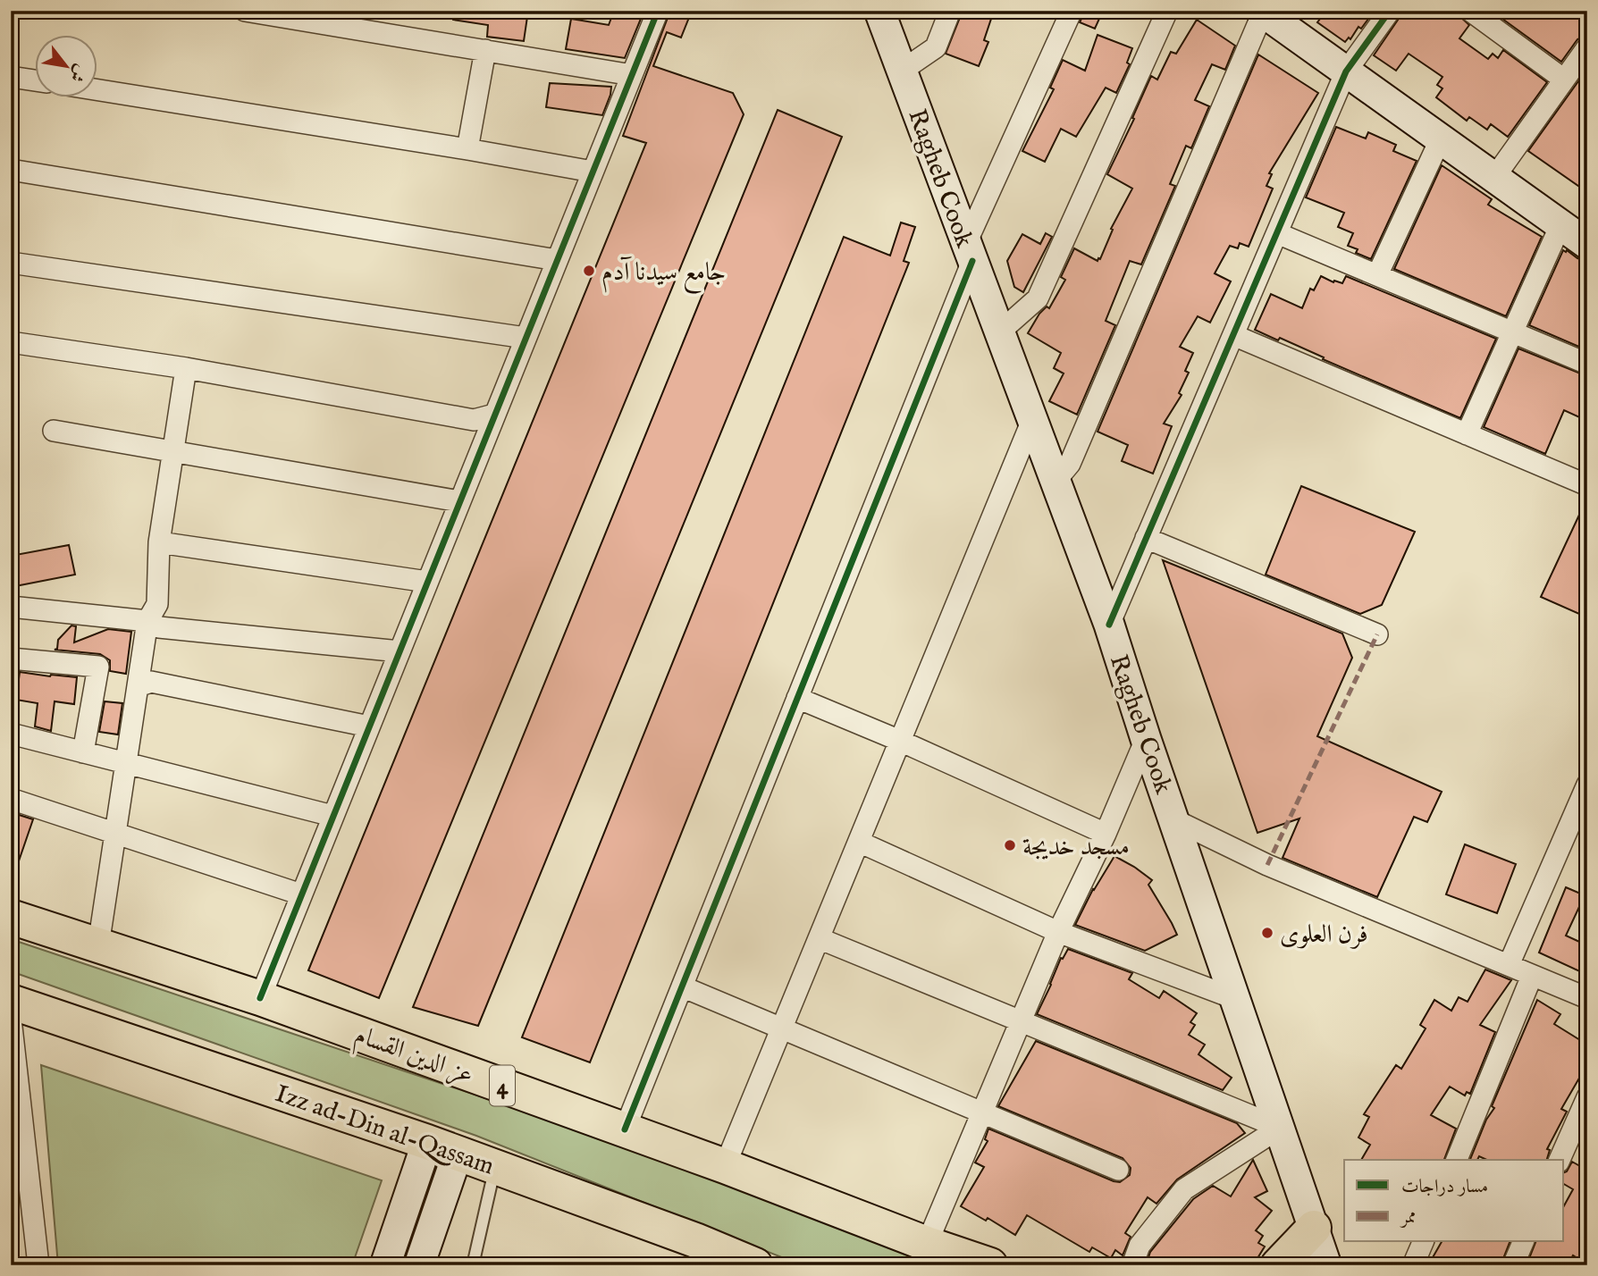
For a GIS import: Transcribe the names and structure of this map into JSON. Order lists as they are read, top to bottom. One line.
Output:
{"streets":{"highway":["عز الدين القسام","4","Izz ad-Din al-Qassam"],"main road":["Ragheb Cook"]},"places":["جامع سيدنا آدم","مسجد خديجة","فرن العلوى"],"legend":["مسار دراجات","ممر"],"north":"bottom right"}
